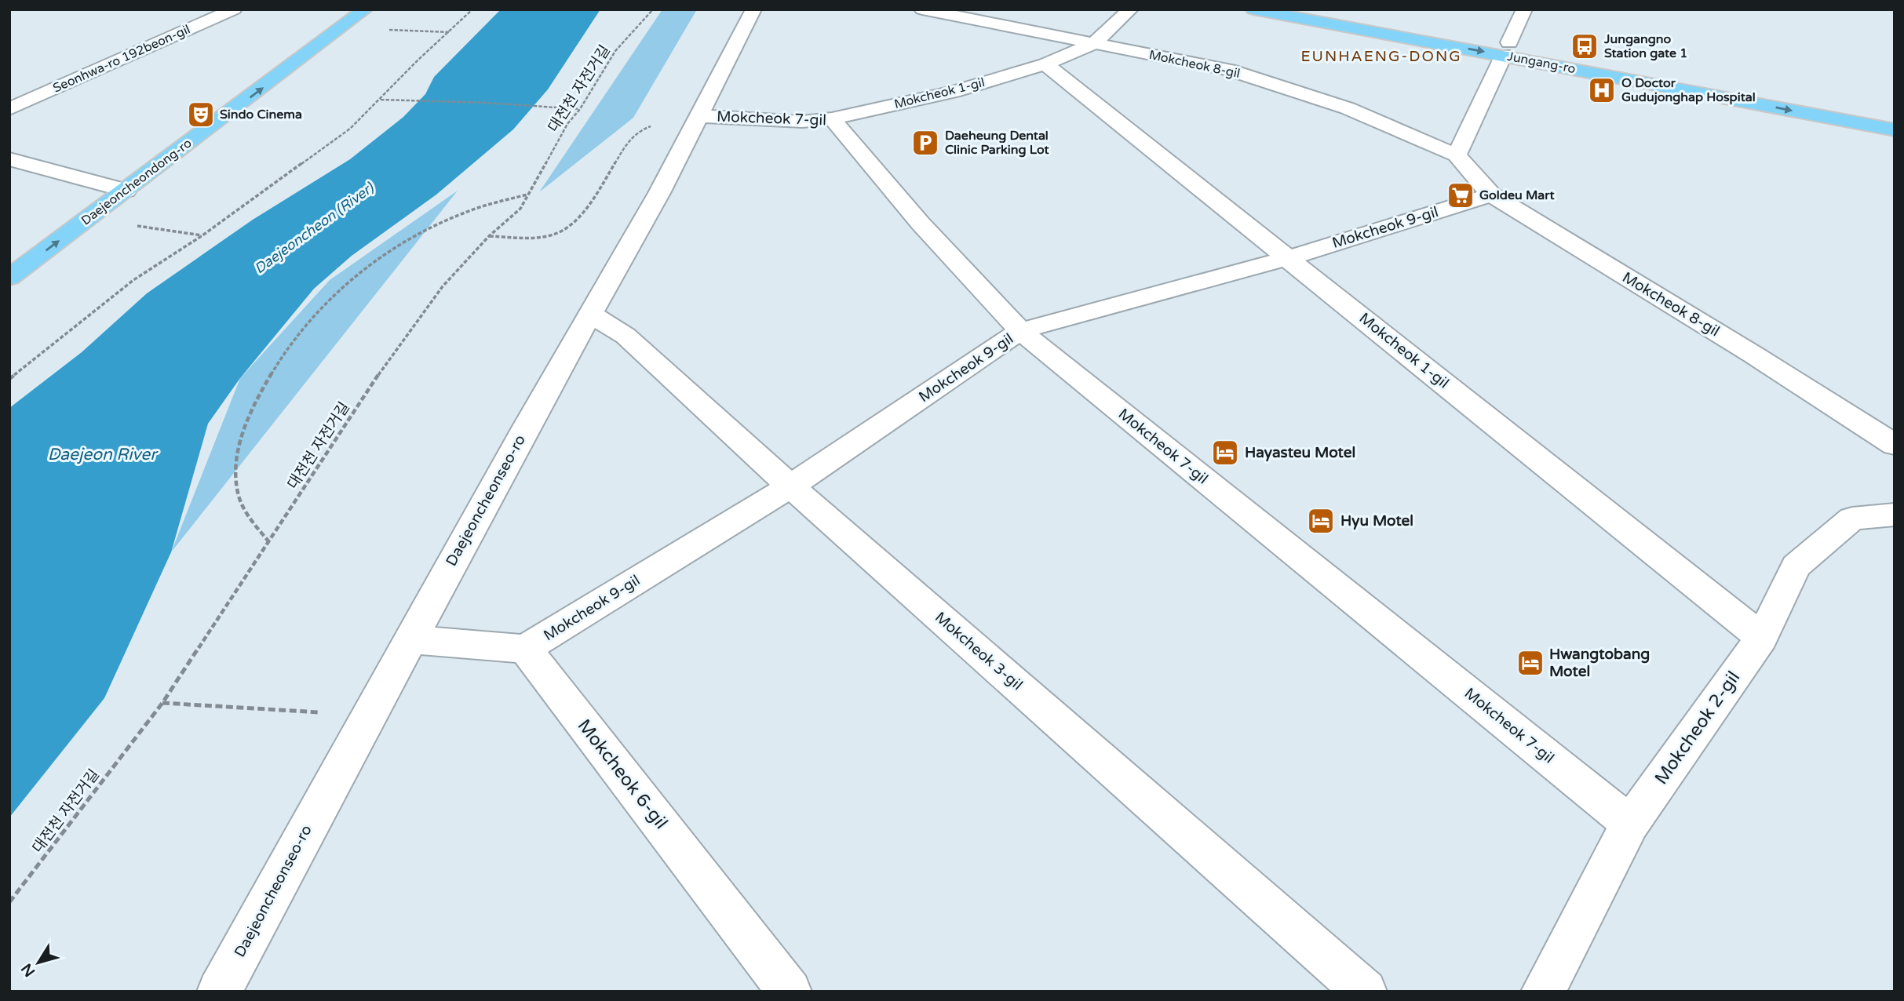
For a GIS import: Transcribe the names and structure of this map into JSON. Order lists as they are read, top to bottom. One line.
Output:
{"streets":{"main road":["Jungang-ro","Daejeoncheondong-ro"],"street":["Seonhwa-ro 192beon-gil","Mokcheok 8-gil","Mokcheok 1-gil","Mokcheok 7-gil","Mokcheok 9-gil","Daejeoncheonseo-ro","Mokcheok 3-gil","Mokcheok 2-gil","Mokcheok 6-gil"],"path":["대전천 자전거길"]},"crossings":[["Mokcheok 8-gil","Mokcheok 1-gil"],["Mokcheok 8-gil","Mokcheok 9-gil"],["Mokcheok 1-gil","Mokcheok 7-gil"],["Mokcheok 1-gil","Mokcheok 9-gil"],["Mokcheok 1-gil","Mokcheok 2-gil"],["Mokcheok 7-gil","Mokcheok 9-gil"],["Mokcheok 7-gil","Daejeoncheonseo-ro"],["Mokcheok 7-gil","Mokcheok 2-gil"],["Mokcheok 9-gil","Mokcheok 3-gil"],["Mokcheok 9-gil","Mokcheok 6-gil"],["Daejeoncheonseo-ro","Mokcheok 3-gil"]],"one_way":["Daejeoncheondong-ro"],"districts":["EUNHAENG-DONG"],"water":["Daejeoncheon (River)","Daejeon River"],"places":{"bus stop":["Jungangno Station gate 1"],"hospital":["O Doctor Gudujonghap Hospital"],"theatre":["Sindo Cinema"],"parking":["Daeheung Dental Clinic Parking Lot"],"supermarket":["Goldeu Mart"],"hotel":["Hayasteu Motel","Hyu Motel","Hwangtobang Motel"]},"north":"bottom left"}
